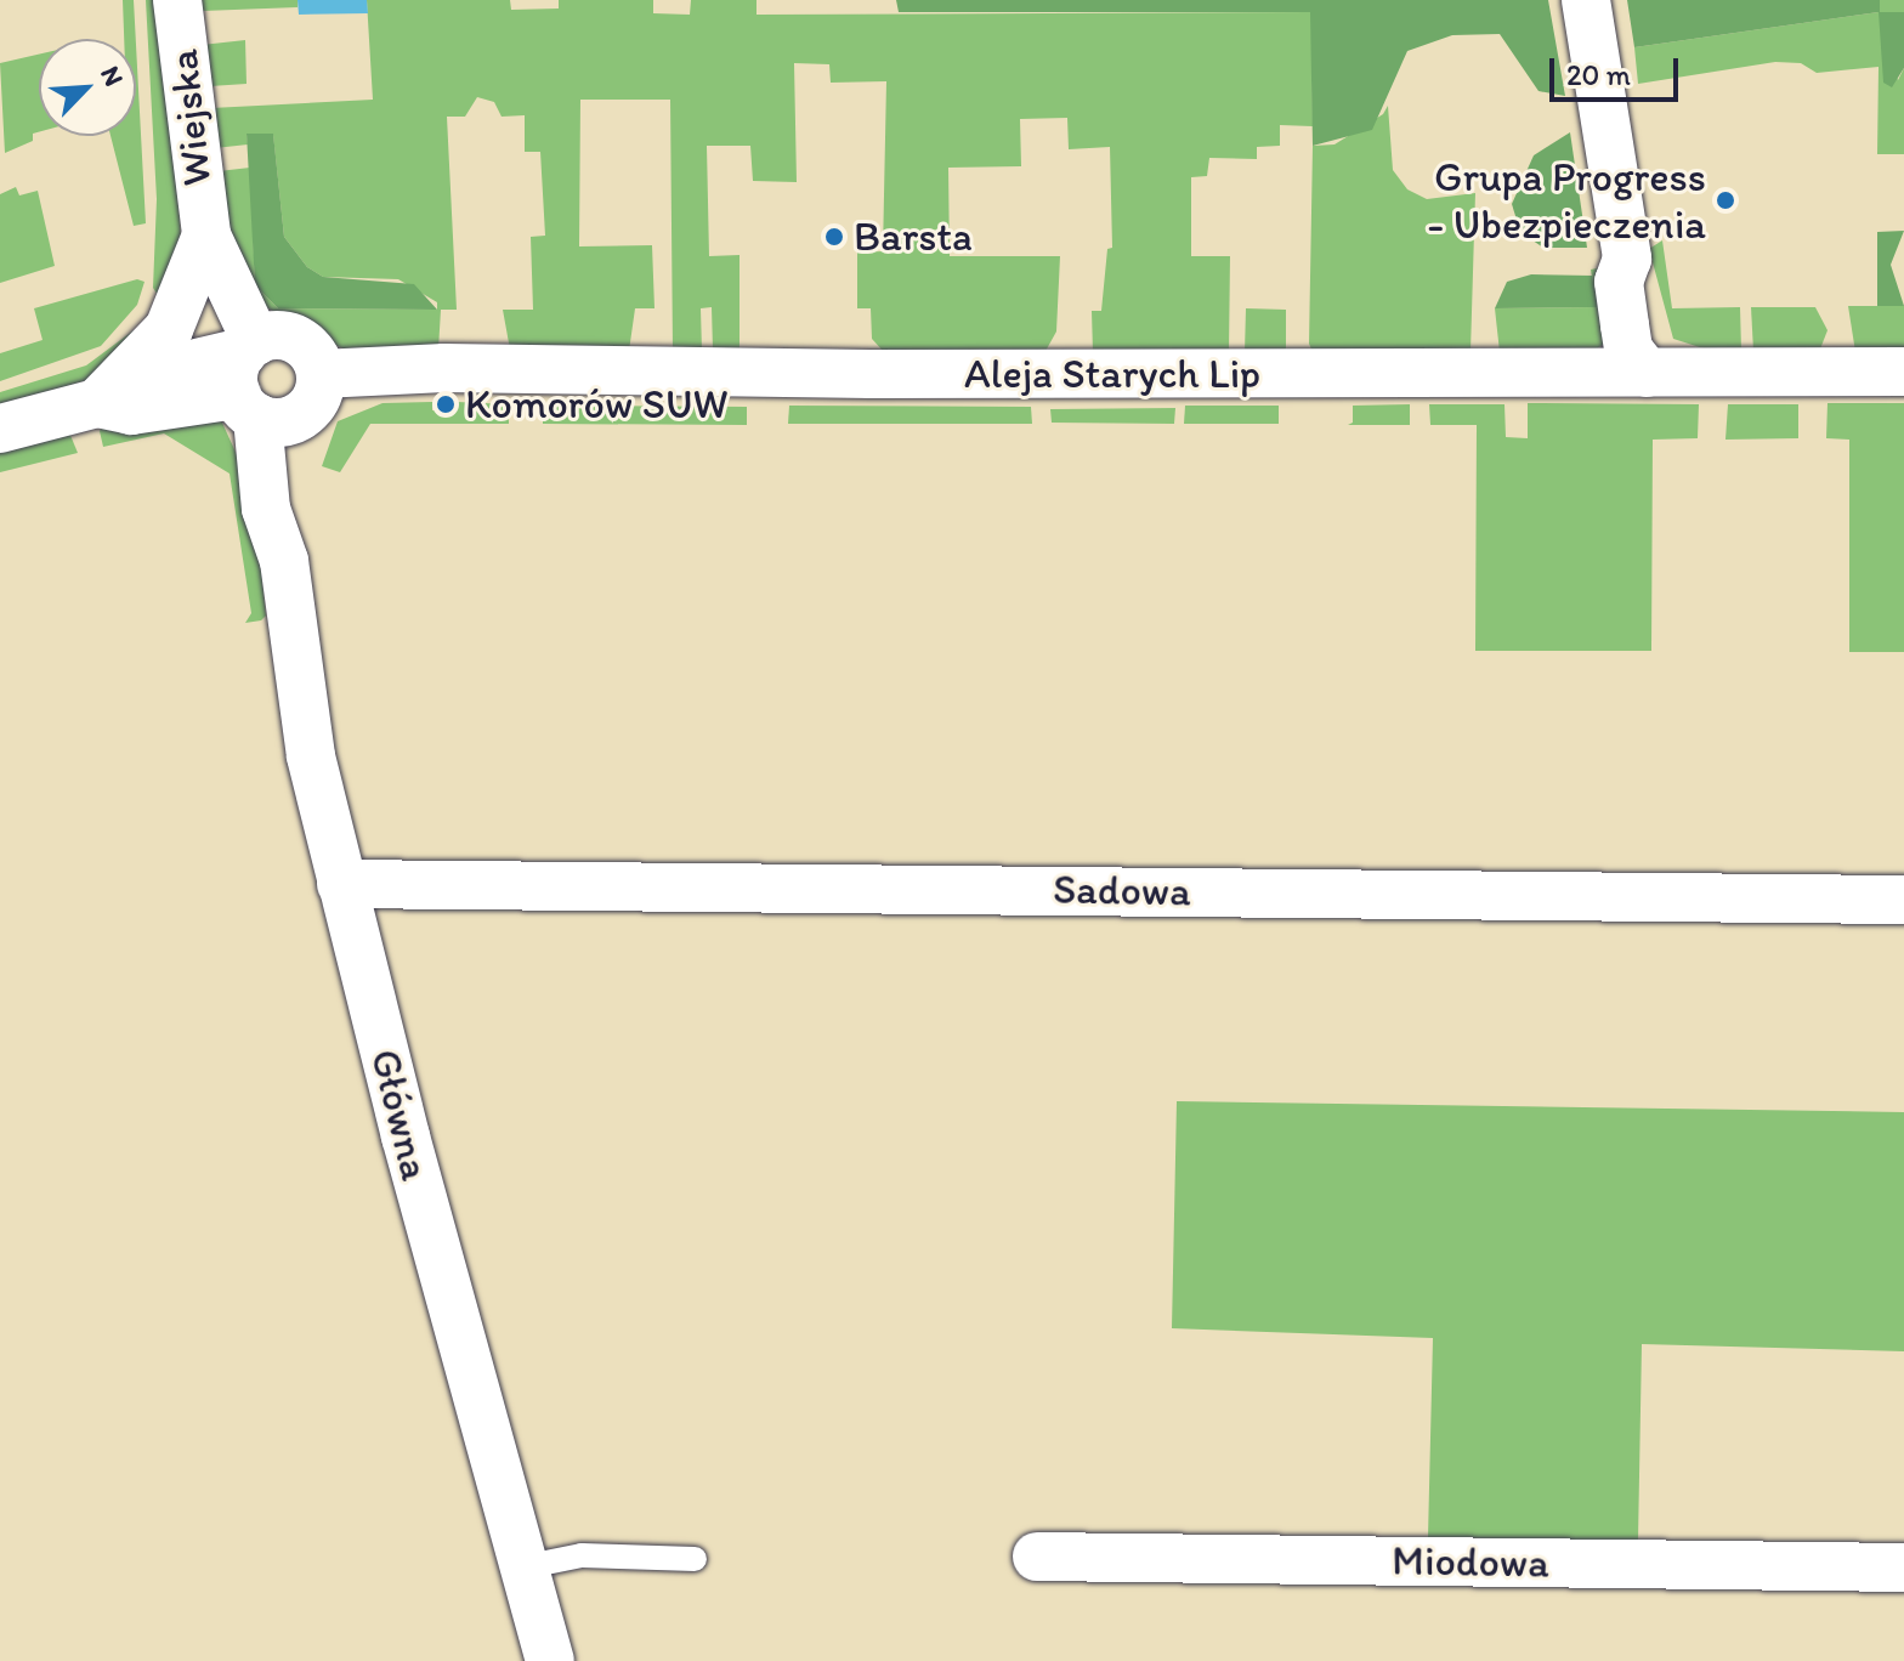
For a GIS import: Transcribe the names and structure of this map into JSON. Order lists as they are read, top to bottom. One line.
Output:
{"streets":{"street":["Wiejska","Aleja Starych Lip","Sadowa","Główna","Miodowa"]},"crossings":[["Wiejska","Główna"],["Sadowa","Główna"]],"places":["Grupa Progress - Ubezpieczenia","Barsta","Komorów SUW"],"scale_bar":"20 m","north":"top right"}
